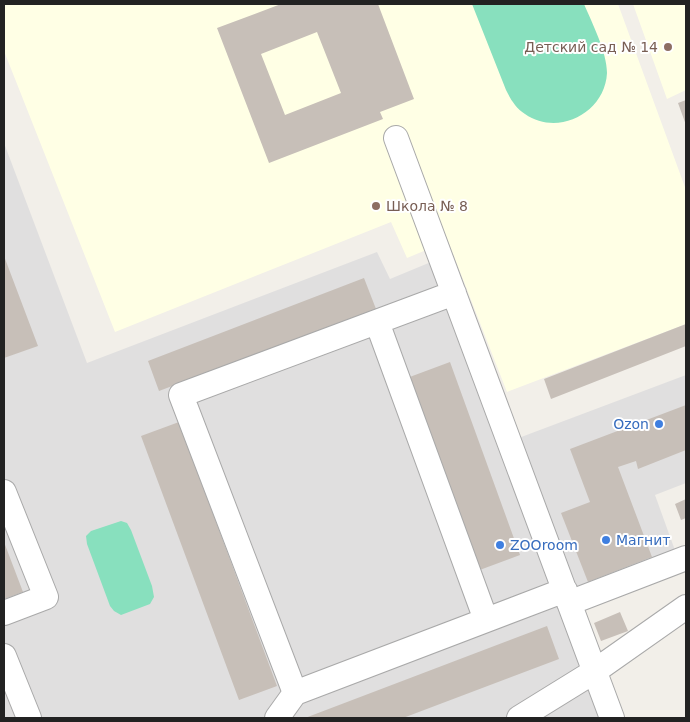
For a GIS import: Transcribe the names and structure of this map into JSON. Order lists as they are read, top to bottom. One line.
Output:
{"places":["Детский сад № 14","Школа № 8","Ozon","Магнит","ZOOroom"]}
